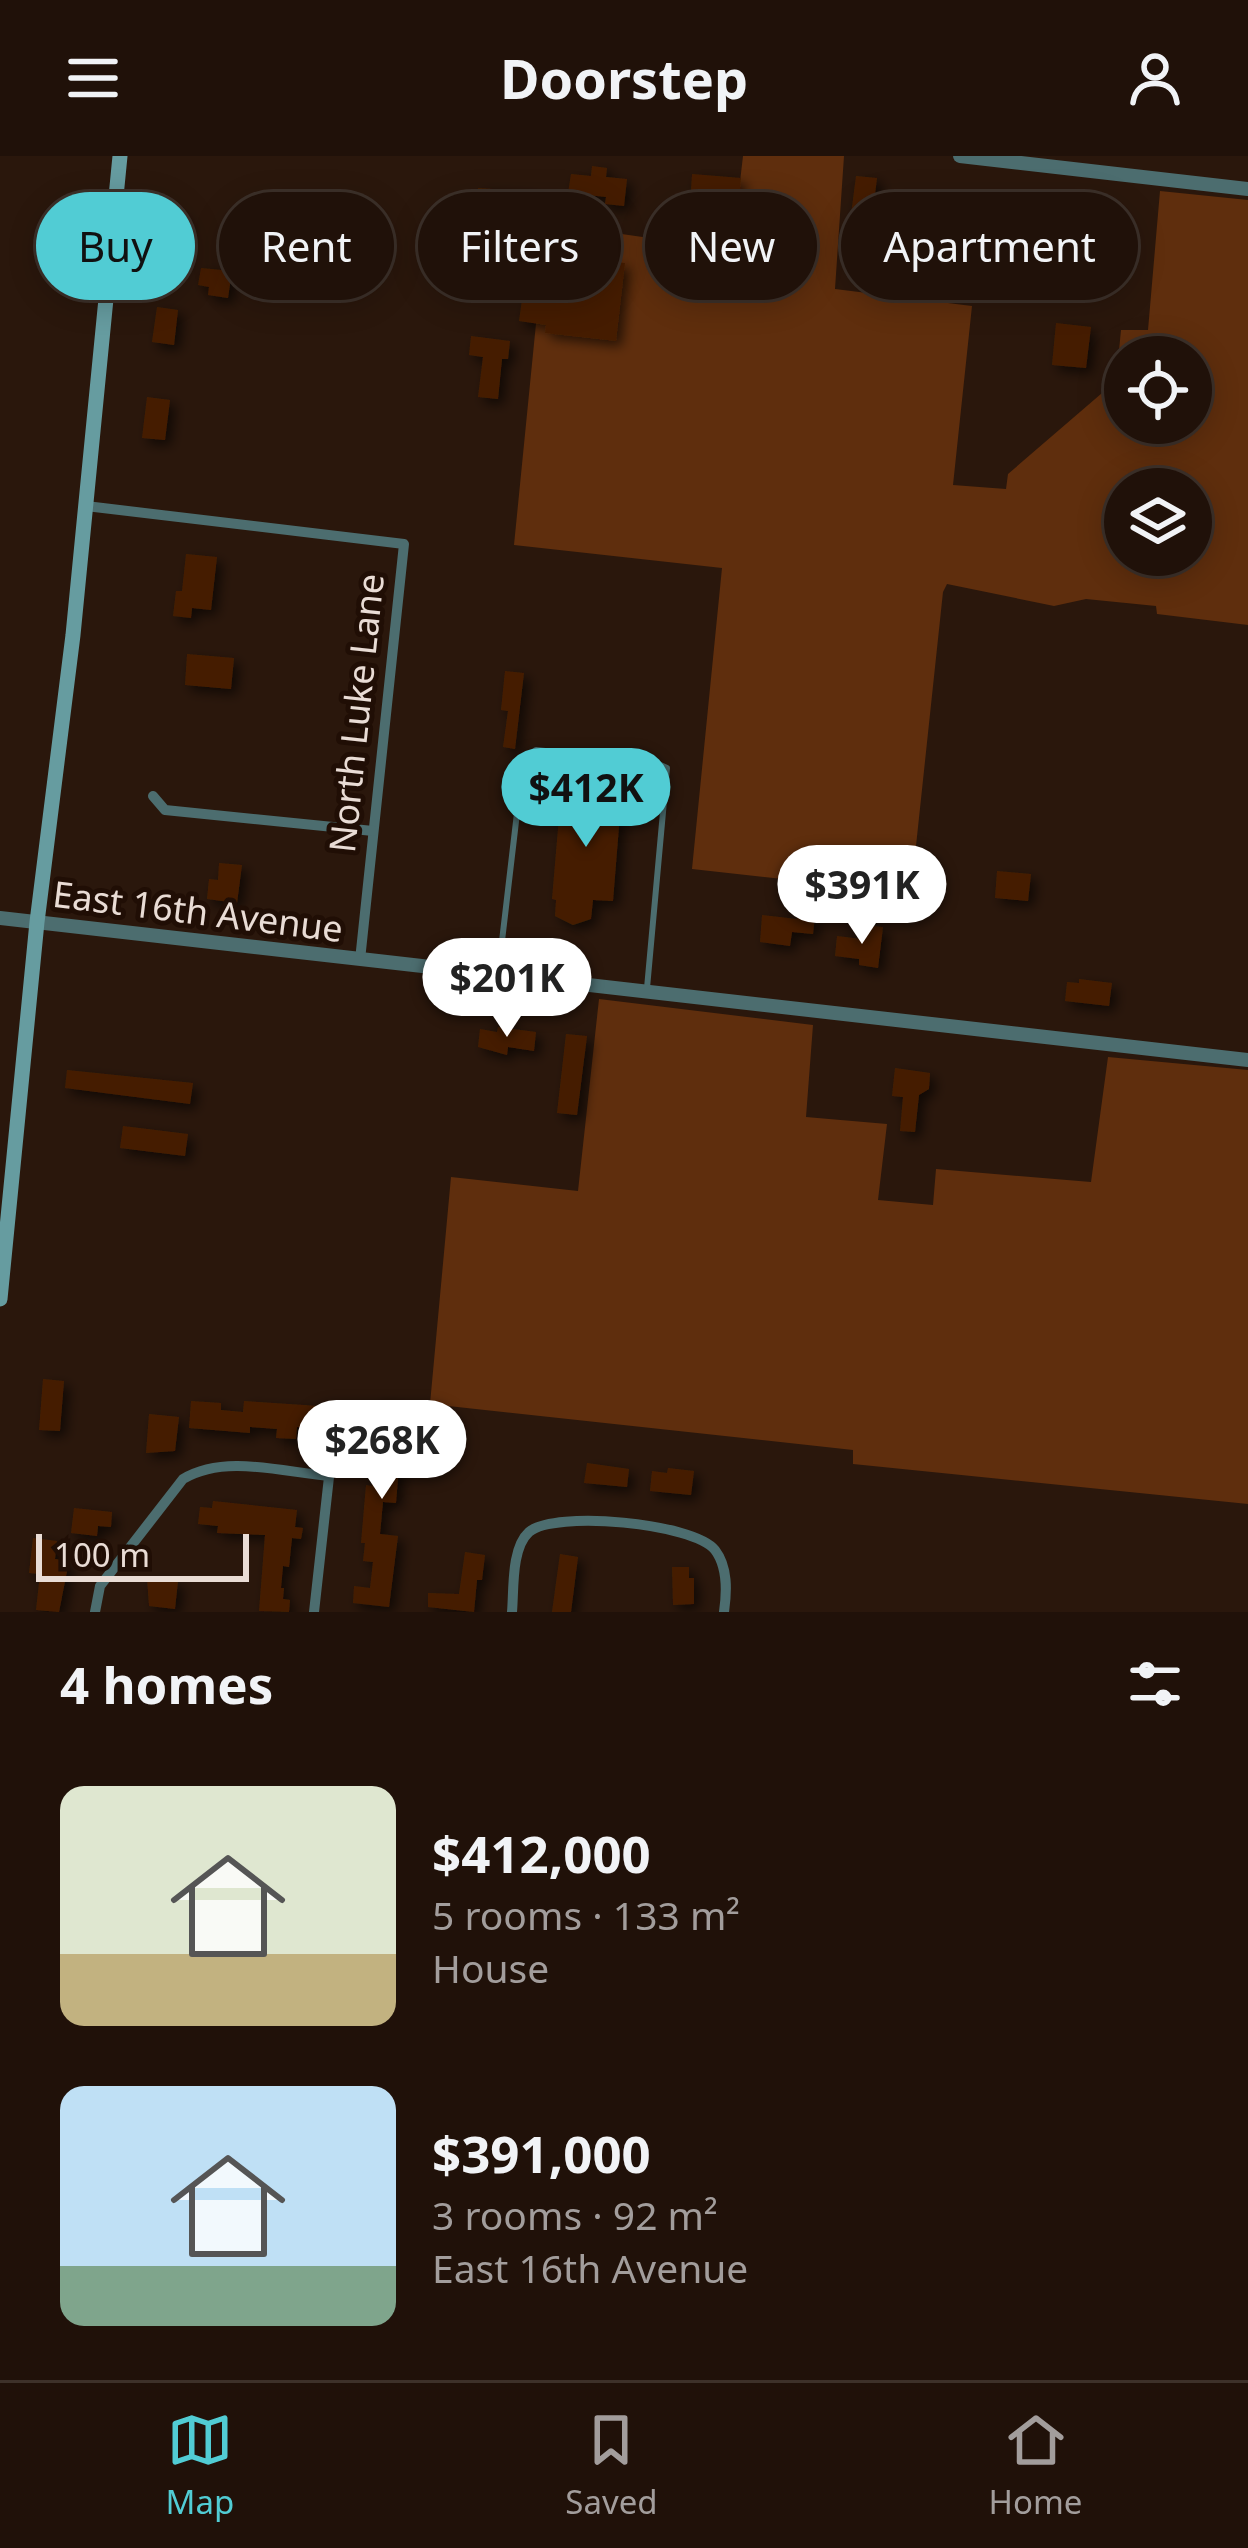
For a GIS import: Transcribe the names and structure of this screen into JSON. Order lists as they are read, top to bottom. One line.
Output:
{"streets":{"street":["North Luke Lane","East 16th Avenue"]},"crossings":[["North Luke Lane","East 16th Avenue"]],"scale_bar":"100 m","page":{"header":"Doorstep","chip":["Buy","Rent","Filters","New","Apartment"],"price":["$412K","$391K","$201K","$268K"],"scale":"100 m","heading":"4 homes","list":[{"name":"$412,000","note":"5 rooms · 133 m² · House"},{"name":"$391,000","note":"3 rooms · 92 m² · East 16th Avenue"}],"tabs":["Map","Saved","Home"]}}
